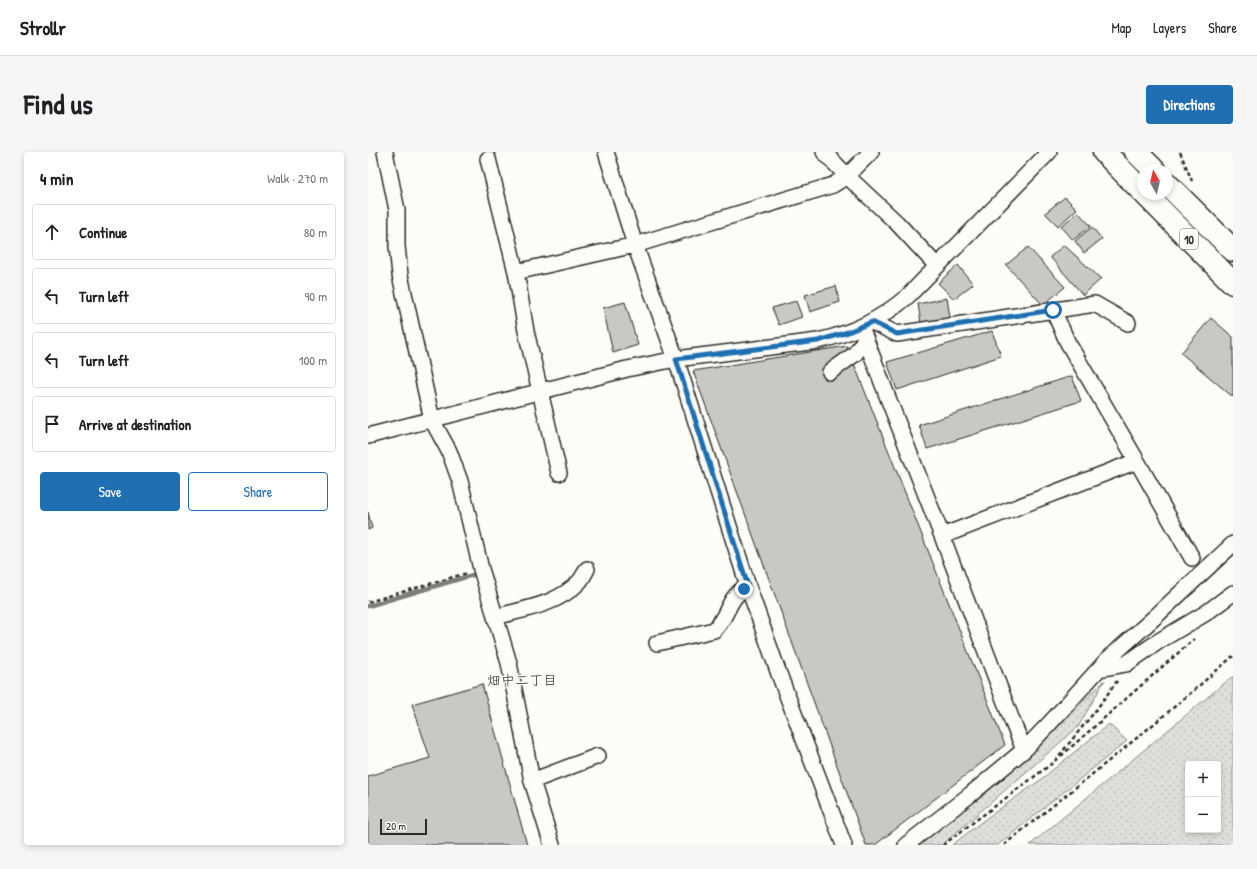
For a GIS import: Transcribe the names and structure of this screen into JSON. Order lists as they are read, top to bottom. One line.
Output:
{"streets":{"highway":["10"]},"districts":["畑中二丁目"],"scale_bar":"20 m","north":"top","page":{"header":"Strollr","nav":["Map","Layers","Share"],"title":"Find us","buttons":["Directions",["Save","Share"]],"heading":["4 min","Walk · 270 m"],"list":[["Continue","80 m"],["Turn left","90 m"],["Turn left","100 m"],"Arrive at destination"],"map_buttons":["+","−"],"scale":"20 m"}}
